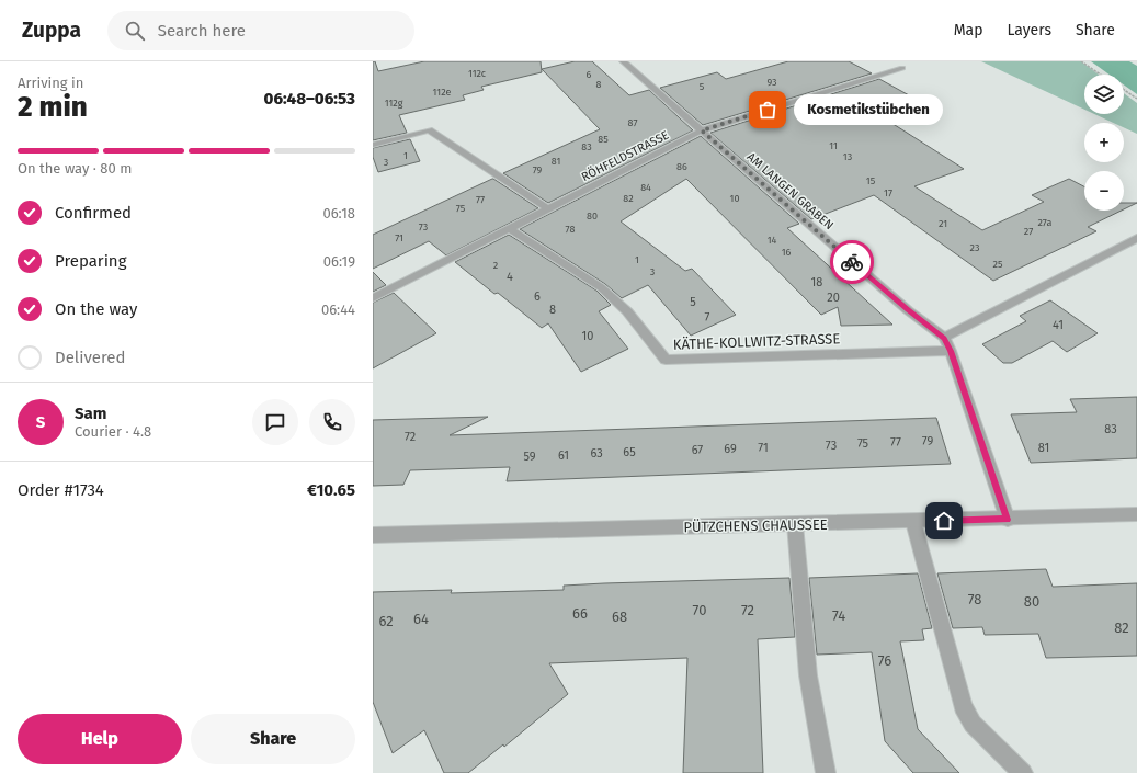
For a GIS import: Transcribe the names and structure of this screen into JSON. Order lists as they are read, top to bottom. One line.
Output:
{"streets":{"street":["RÖHFELDSTRASSE","AM LANGEN GRABEN","KÄTHE-KOLLWITZ-STRASSE","PÜTZCHENS CHAUSSEE"]},"crossings":[["RÖHFELDSTRASSE","AM LANGEN GRABEN"],["RÖHFELDSTRASSE","KÄTHE-KOLLWITZ-STRASSE"],["AM LANGEN GRABEN","KÄTHE-KOLLWITZ-STRASSE"],["AM LANGEN GRABEN","PÜTZCHENS CHAUSSEE"]],"places":["Kosmetikstübchen"],"house_numbers":["112c","6","93","8","5","112e","112g","87","85","11","83","1","13","81","3","86","79","15","84","17","82","10","77","75","80","27a","21","73","78","27","71","14","23","16","1","25","2","3","4","18","6","20","5","8","7","41","10","83","72","79","77","75","73","71","81","69","67","65","63","61","59","78","80","70","72","66","74","68","64","62","82","76"],"page":{"header":"Zuppa","search":"Search here","nav":["Map","Layers","Share"],"heading":["2 min","Arriving in","06:48–06:53"],"panel":["Sam","Courier · 4.8","Order #1734","€10.65"],"map_buttons":["+","−"],"bubble":"Kosmetikstübchen","bar":"On the way · 80 m","list":[["Confirmed","06:18"],["Preparing","06:19"],["On the way","06:44"],"Delivered"],"round":"S","buttons":["Help","Share"]}}
